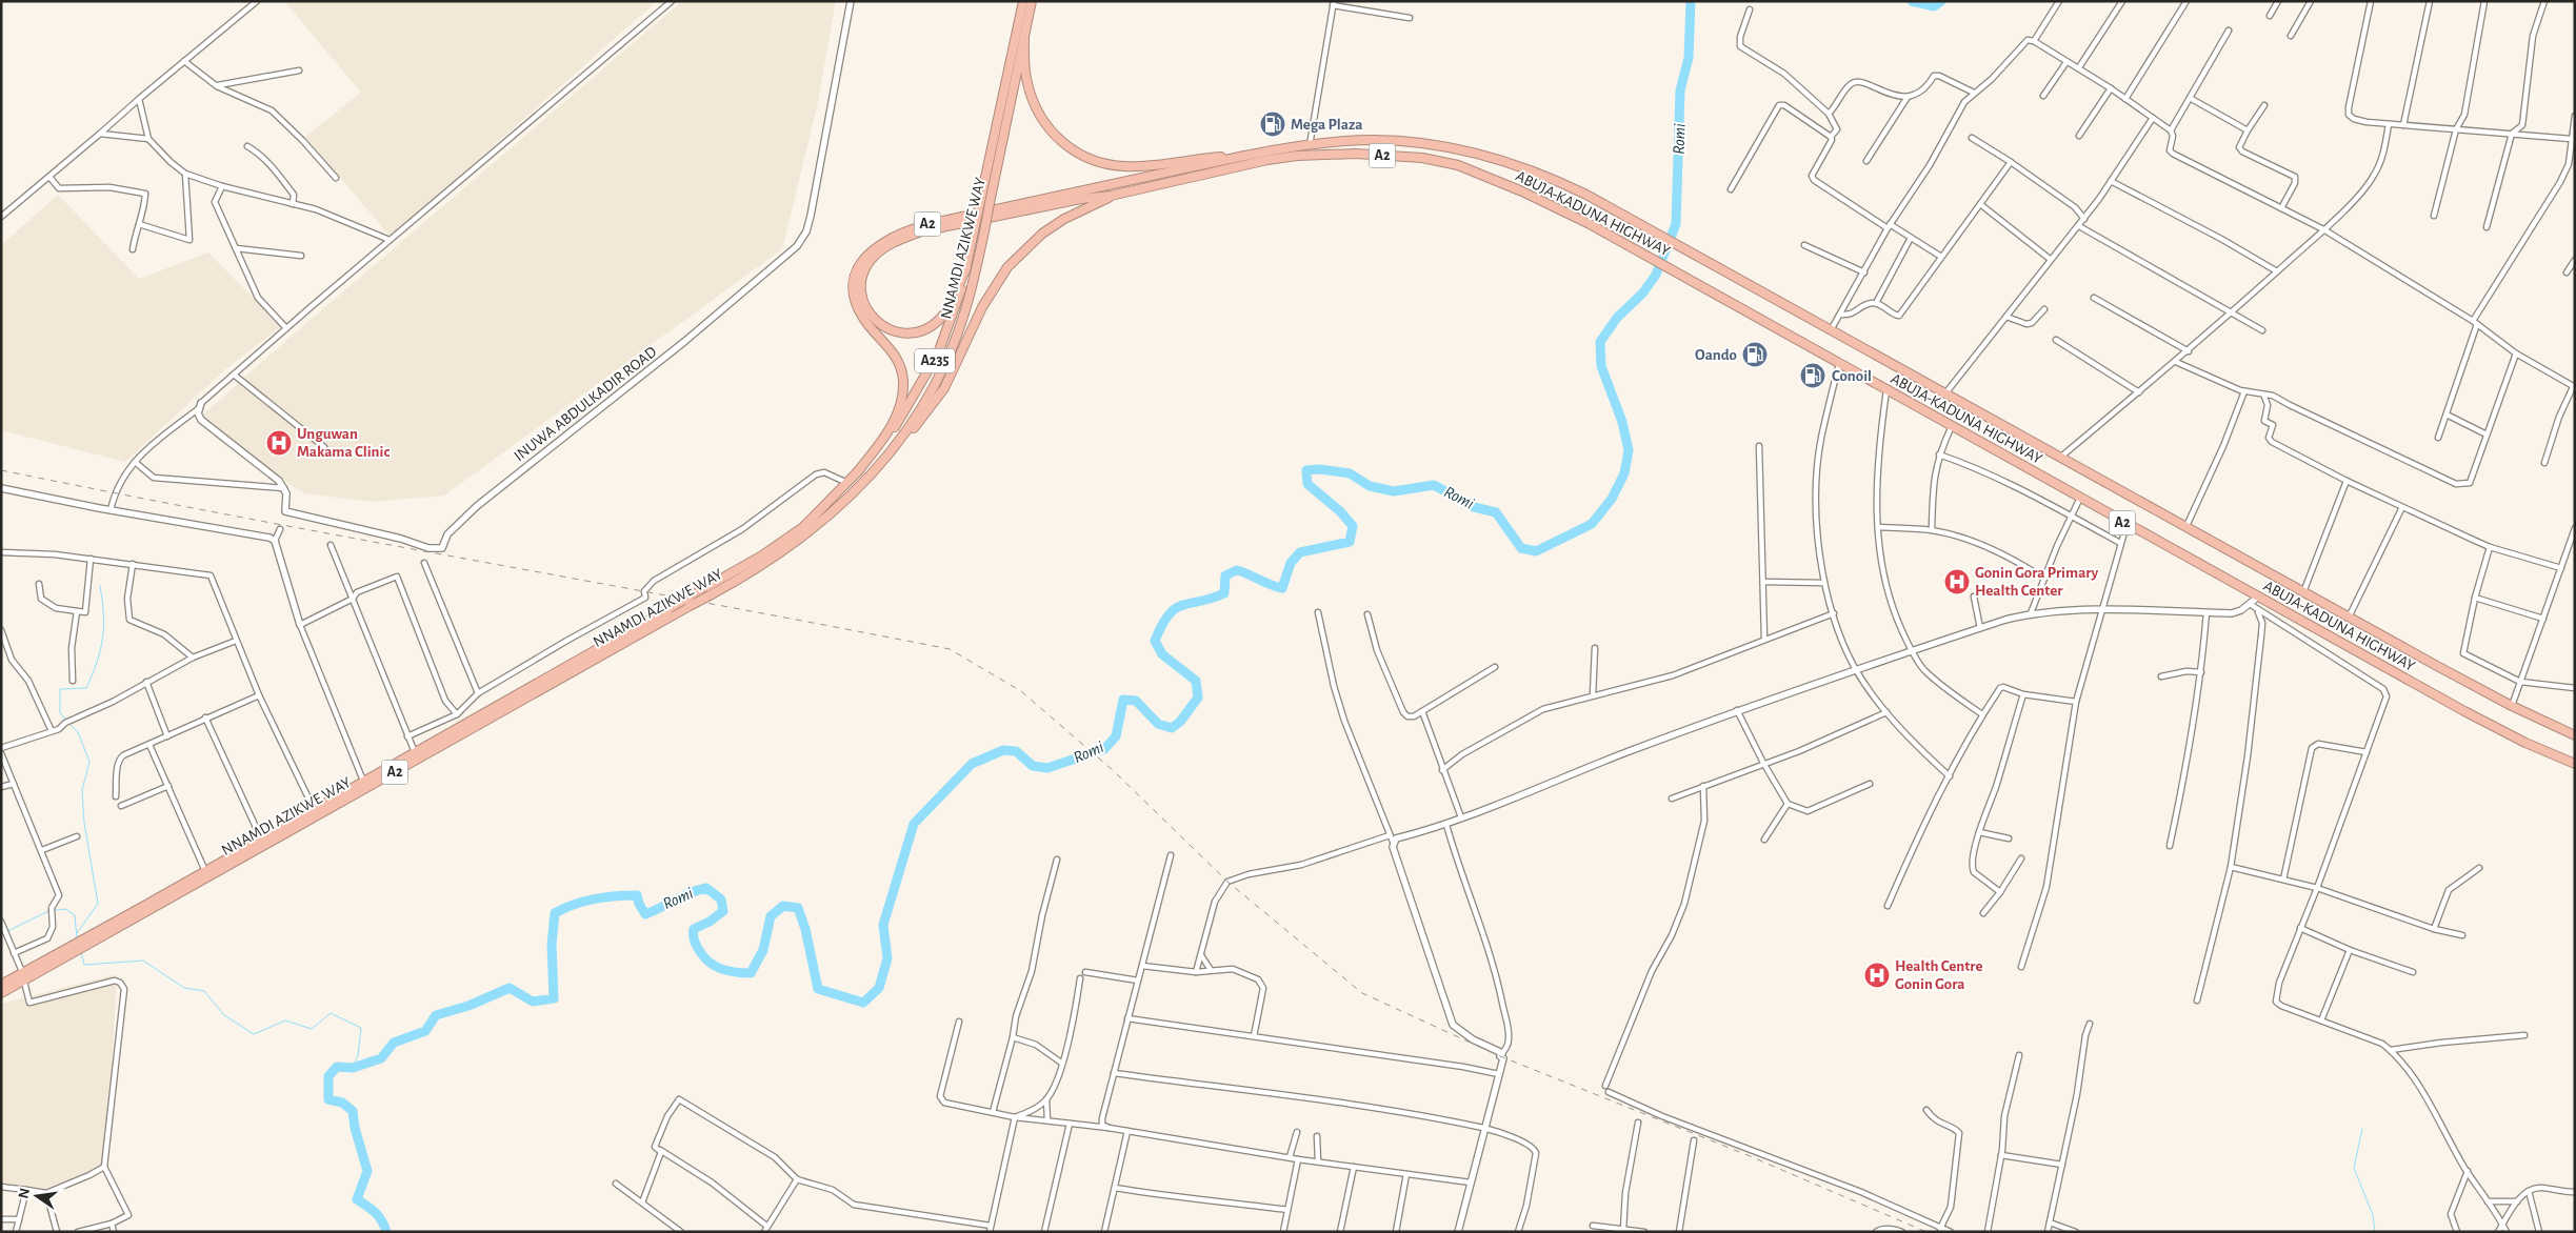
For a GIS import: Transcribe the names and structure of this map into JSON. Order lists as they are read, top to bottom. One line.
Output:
{"streets":{"highway":["A2","ABUJA-KADUNA HIGHWAY","NNAMDI AZIKWE WAY","A235"],"street":["INUWA ABDULKADIR ROAD"]},"crossings":[["A2","ABUJA-KADUNA HIGHWAY"],["A2","NNAMDI AZIKWE WAY"]],"water":["Romi"],"places":{"fuel station":["Mega Plaza","Oando","Conoil"],"hospital":["Unguwan Makama Clinic","Gonin Gora Primary Health Center","Health Centre Gonin Gora"]},"north":"left"}
